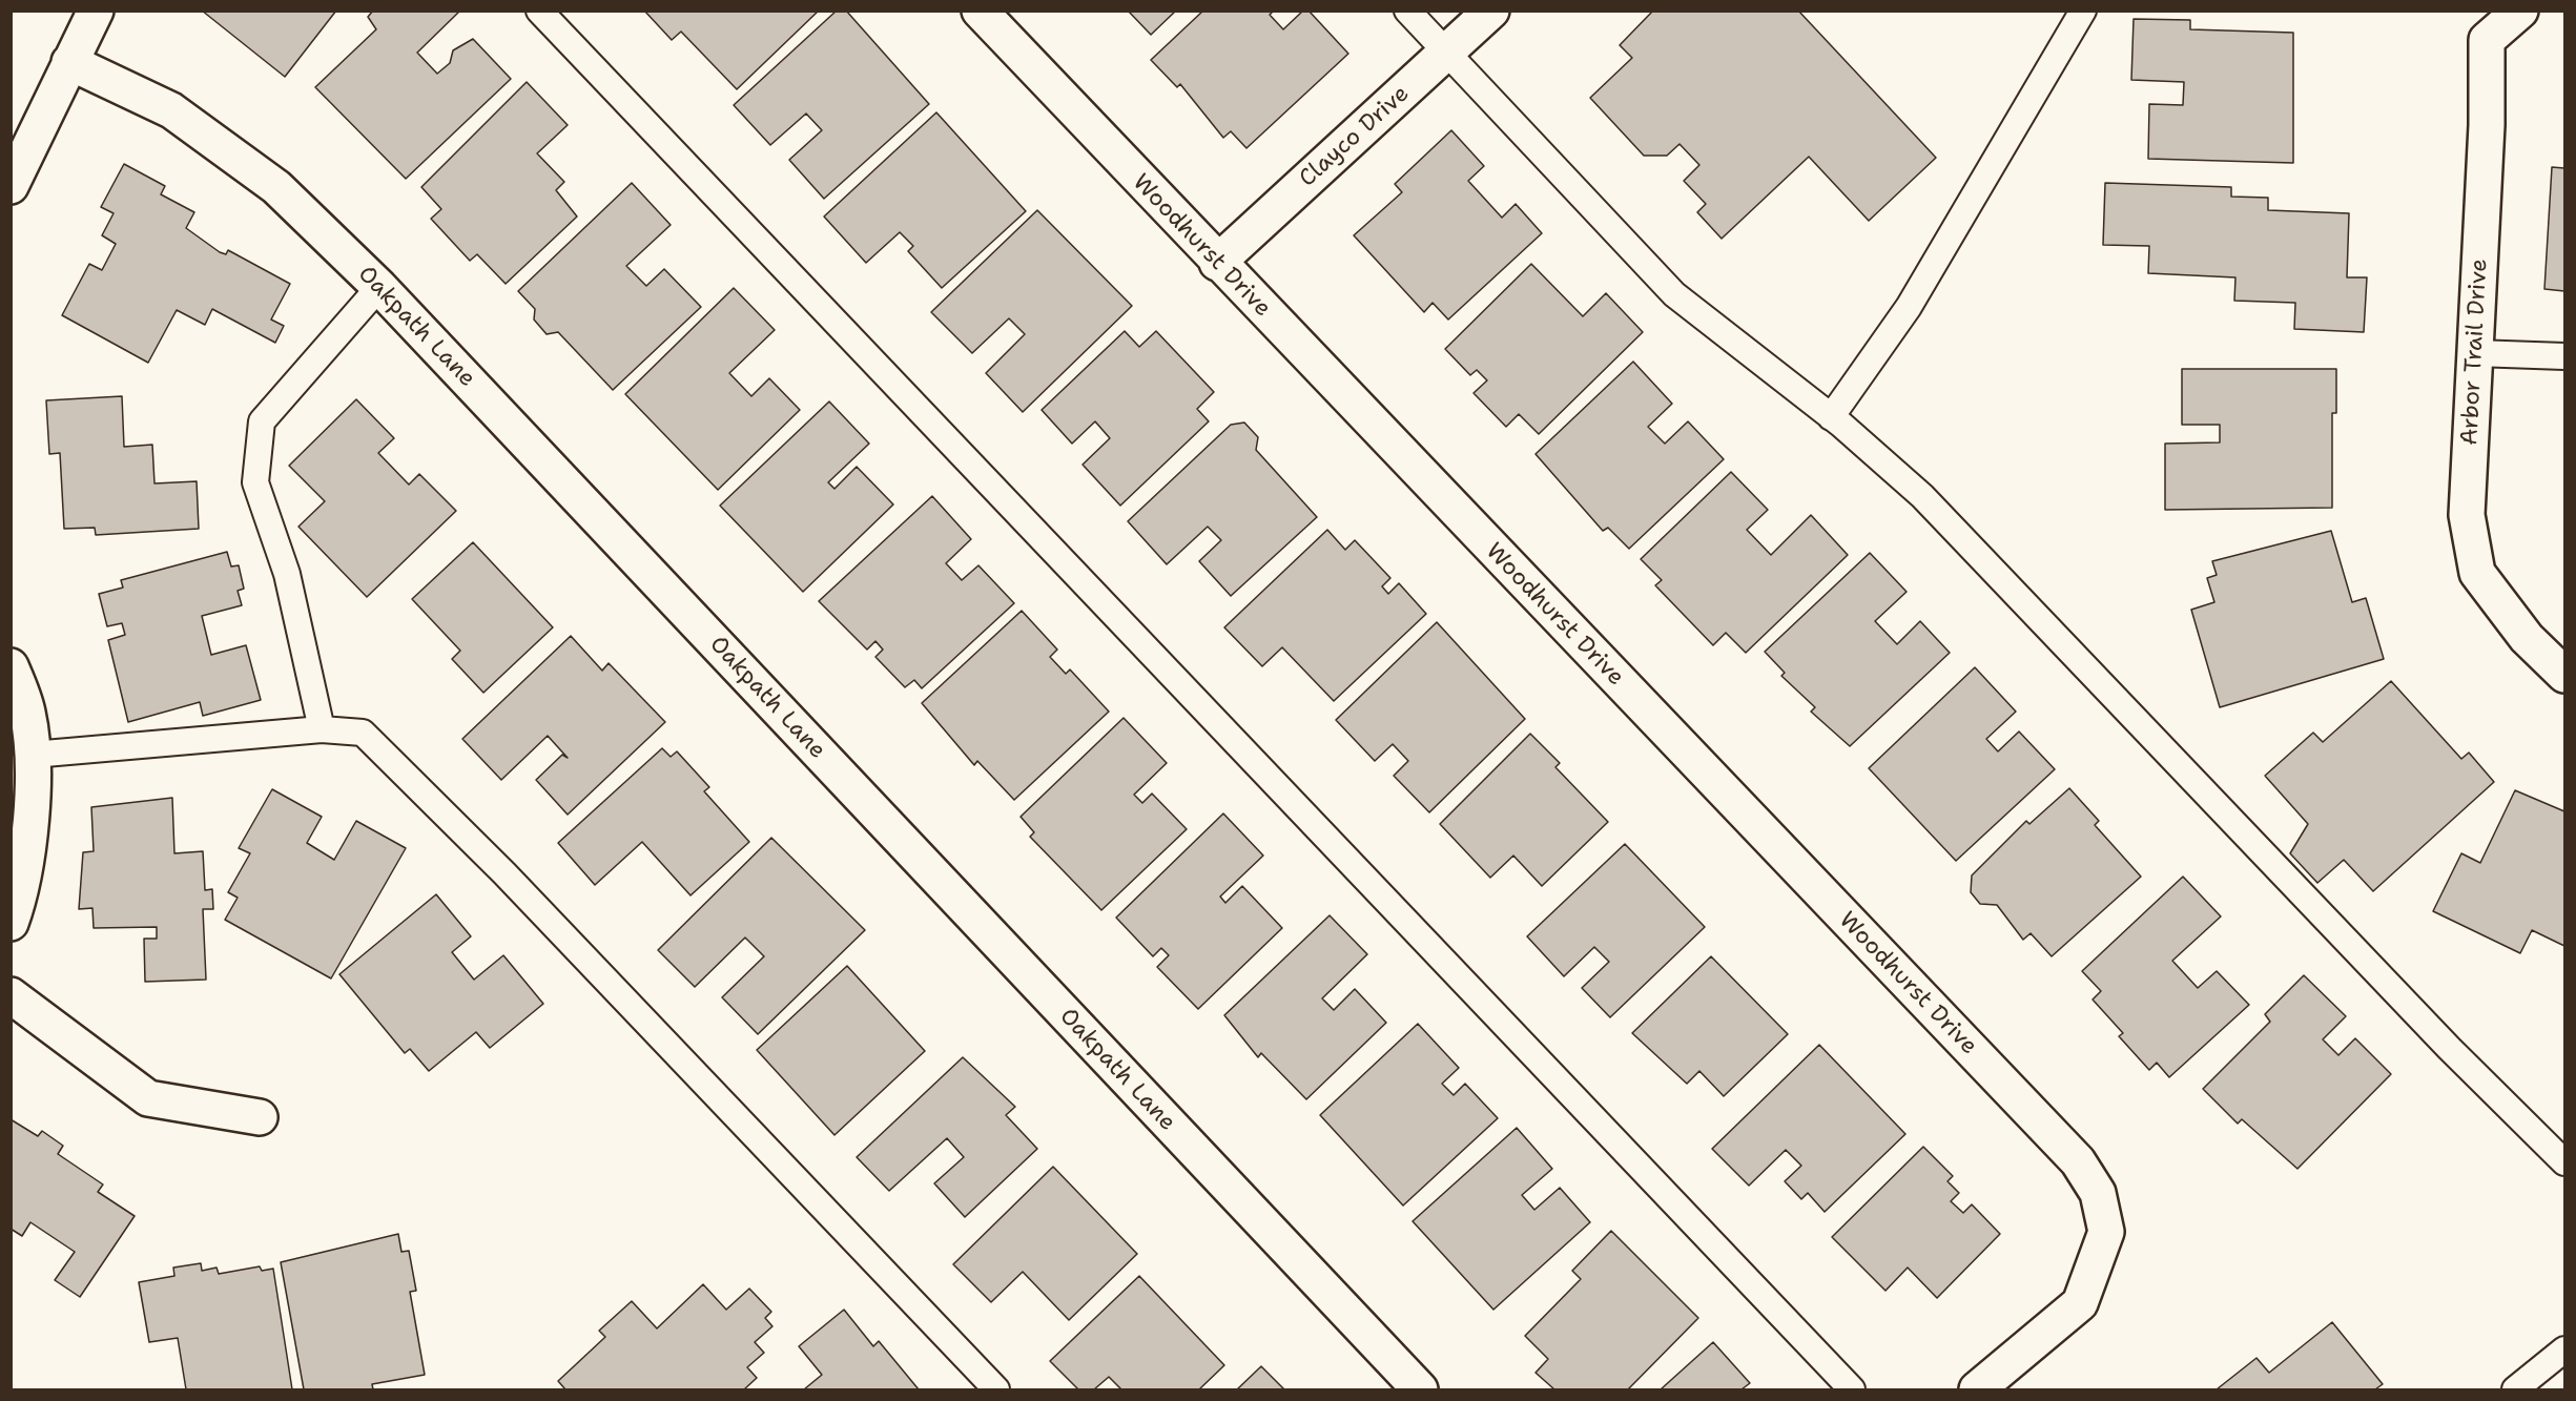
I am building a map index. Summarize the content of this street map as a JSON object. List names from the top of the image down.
{
  "streets": {
    "street": [
      "Clayco Drive",
      "Woodhurst Drive",
      "Oakpath Lane",
      "Arbor Trail Drive"
    ]
  },
  "crossings": [
    ["Clayco Drive", "Woodhurst Drive"]
  ]
}
